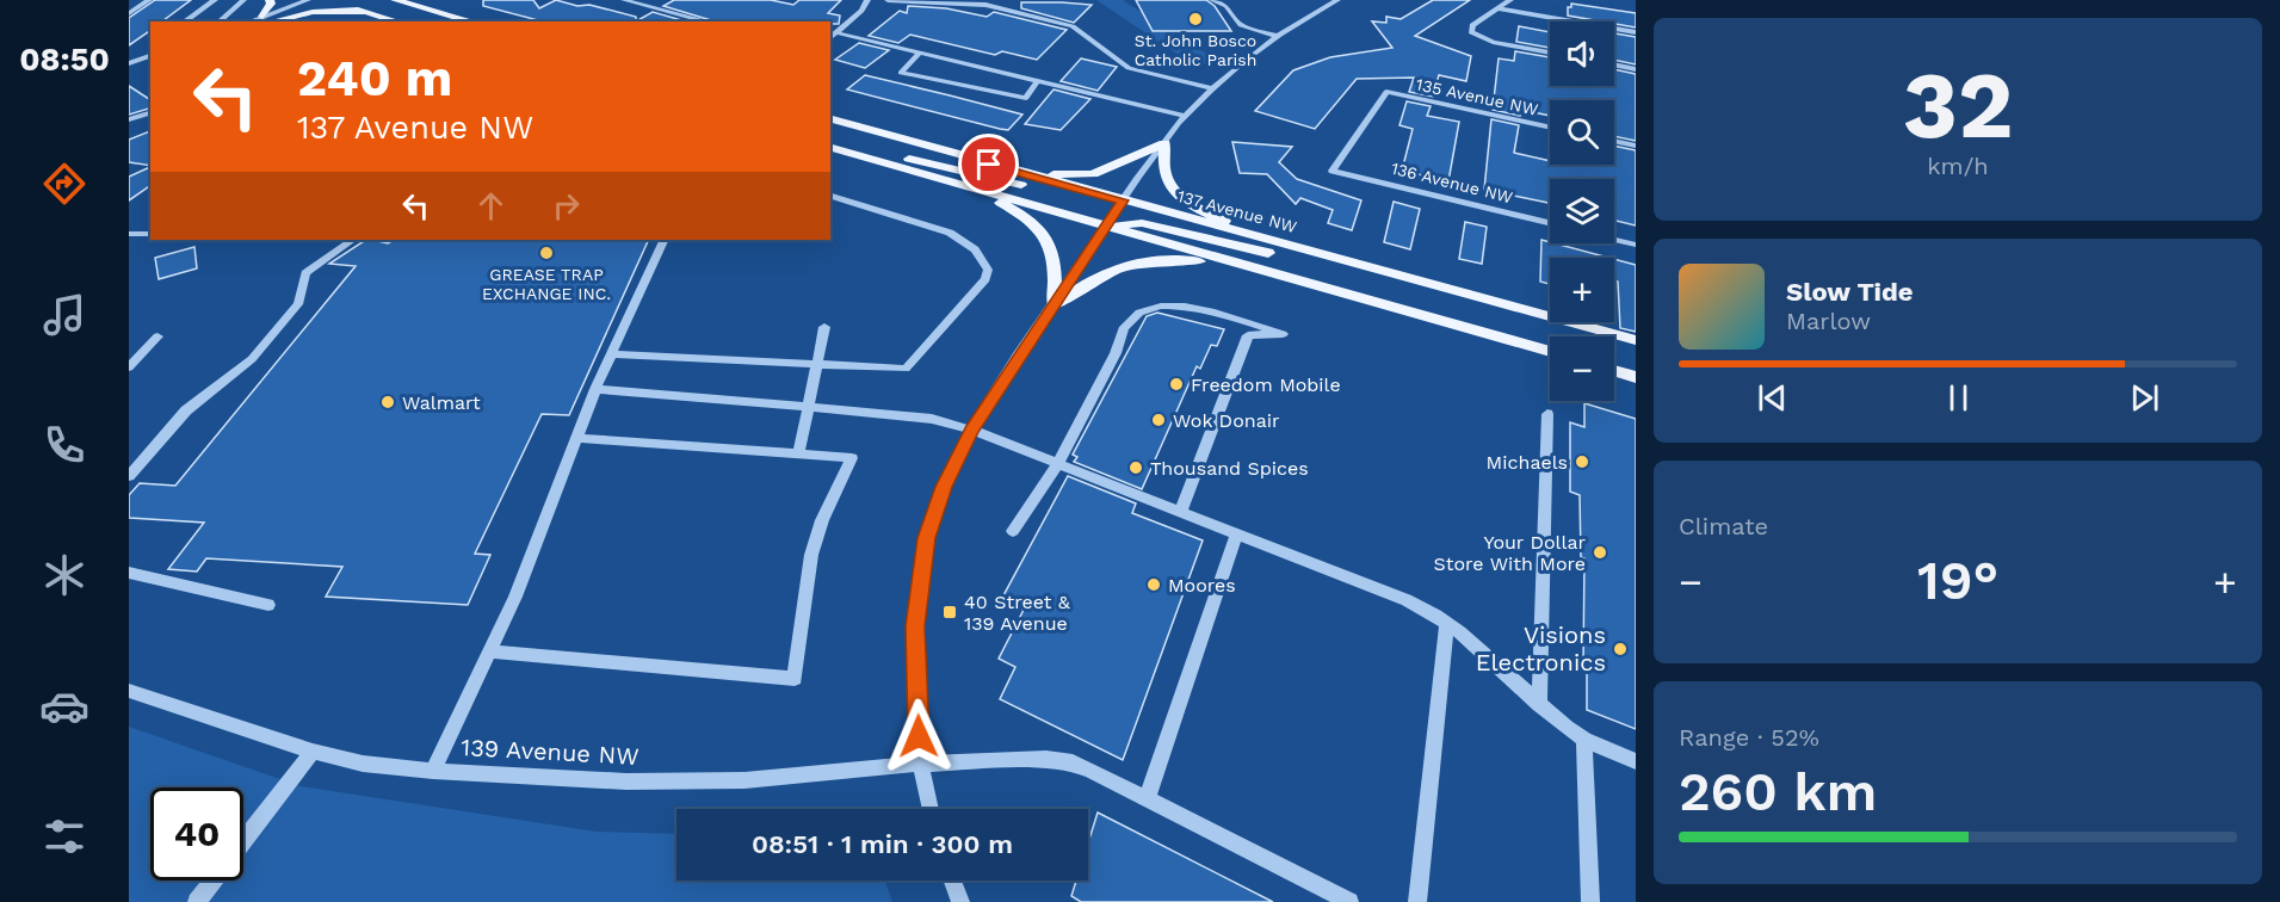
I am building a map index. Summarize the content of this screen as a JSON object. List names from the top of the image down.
{
  "streets": {
    "main road": ["137 Avenue NW"],
    "street": ["135 Avenue NW", "136 Avenue NW", "139 Avenue NW"]
  },
  "crossings": [
    ["135 Avenue NW", "136 Avenue NW"]
  ],
  "places": {
    "other": [
      "St. John Bosco Catholic Parish",
      "GREASE TRAP EXCHANGE INC.",
      "Freedom Mobile",
      "Walmart",
      "Wok Donair",
      "Michaels",
      "Thousand Spices",
      "Your Dollar Store With More",
      "Moores",
      "Visions Electronics"
    ],
    "transit": ["40 Street & 139 Avenue"]
  },
  "page": {
    "tabs": "08:50",
    "tile": [
      ["32", "km/h"],
      "Climate",
      ["Range · 52%", "260 km"]
    ],
    "map_buttons": ["+", "−"],
    "turn": ["240 m", "137 Avenue NW"],
    "song": ["Slow Tide", "Marlow"],
    "heat": ["−", "19°", "+"],
    "limit": "40",
    "trip": "08:51 · 1 min · 300 m"
  }
}
